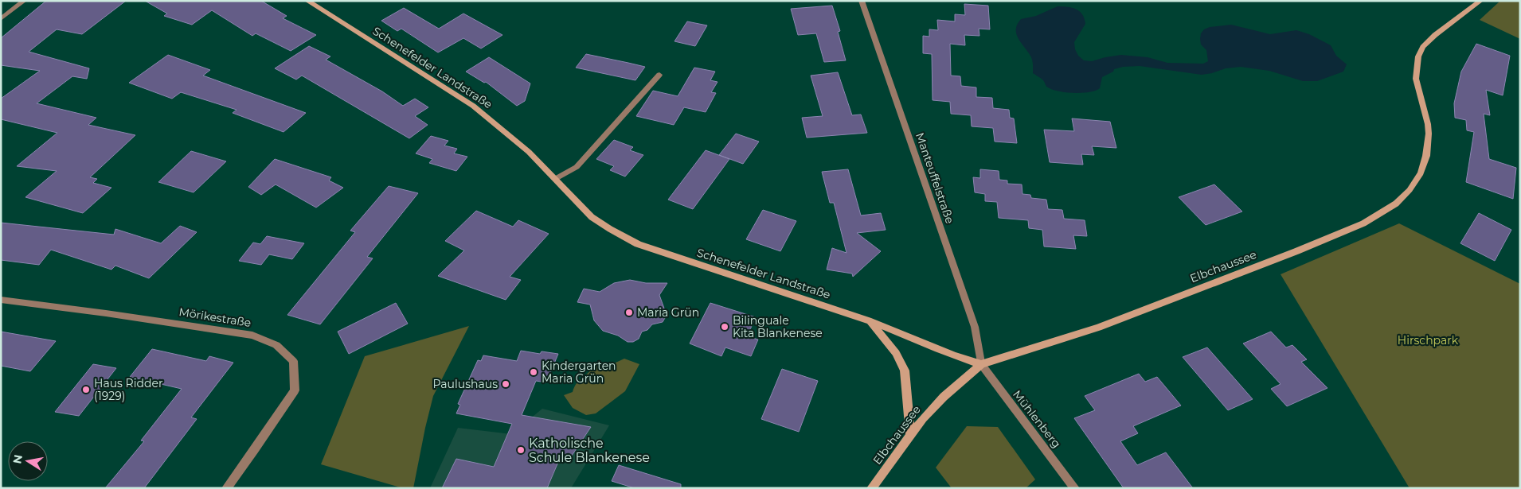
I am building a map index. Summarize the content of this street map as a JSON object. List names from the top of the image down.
{
  "streets": {
    "main road": ["Schenefelder Landstraße", "Elbchaussee"],
    "street": ["Manteuffelstraße", "Mörikestraße", "Mühlenberg"]
  },
  "crossings": [
    ["Schenefelder Landstraße", "Manteuffelstraße"],
    ["Schenefelder Landstraße", "Elbchaussee"],
    ["Schenefelder Landstraße", "Mühlenberg"],
    ["Manteuffelstraße", "Elbchaussee"],
    ["Manteuffelstraße", "Mühlenberg"],
    ["Elbchaussee", "Mühlenberg"]
  ],
  "parks": ["Hirschpark"],
  "places": [
    "Maria Grün",
    "Bilinguale Kita Blankenese",
    "Kindergarten Maria Grün",
    "Paulushaus",
    "Haus Ridder (1929)",
    "Katholische Schule Blankenese"
  ],
  "north": "left"
}
